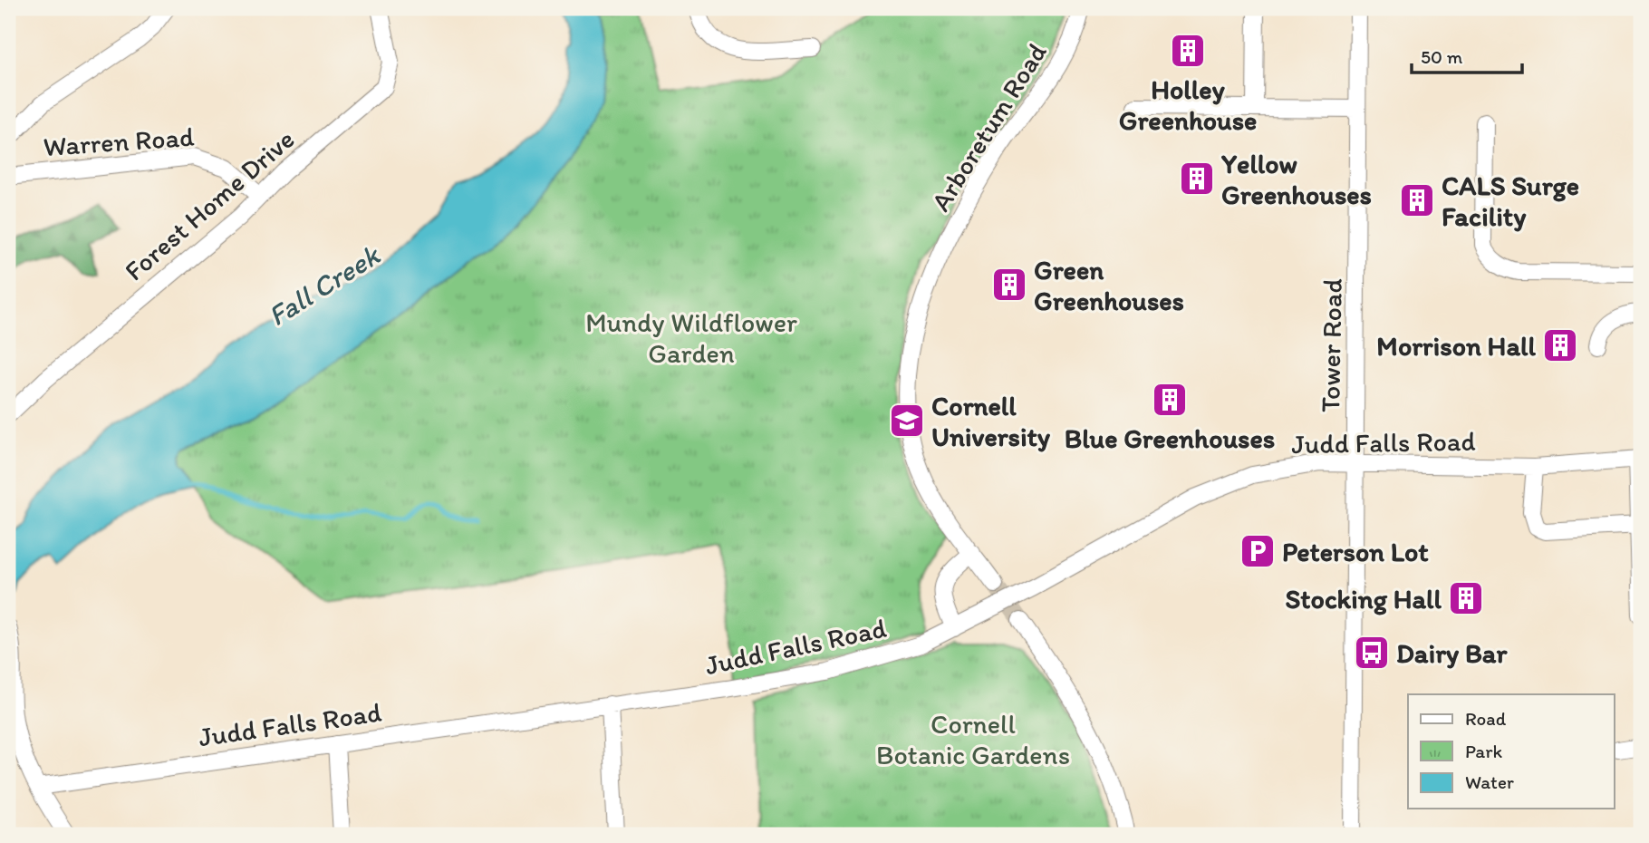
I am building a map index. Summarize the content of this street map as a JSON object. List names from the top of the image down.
{
  "streets": {
    "street": [
      "Arboretum Road",
      "Warren Road",
      "Forest Home Drive",
      "Tower Road",
      "Judd Falls Road"
    ]
  },
  "crossings": [
    ["Warren Road", "Forest Home Drive"],
    ["Tower Road", "Judd Falls Road"]
  ],
  "water": ["Fall Creek"],
  "parks": ["Mundy Wildflower Garden", "Cornell Botanic Gardens"],
  "places": {
    "building": [
      "Holley Greenhouse",
      "Yellow Greenhouses",
      "CALS Surge Facility",
      "Green Greenhouses",
      "Morrison Hall",
      "Blue Greenhouses",
      "Stocking Hall"
    ],
    "school or university": ["Cornell University"],
    "parking": ["Peterson Lot"],
    "bus stop": ["Dairy Bar"]
  },
  "legend": ["Road", "Park", "Water"],
  "scale_bar": "50 m"
}
